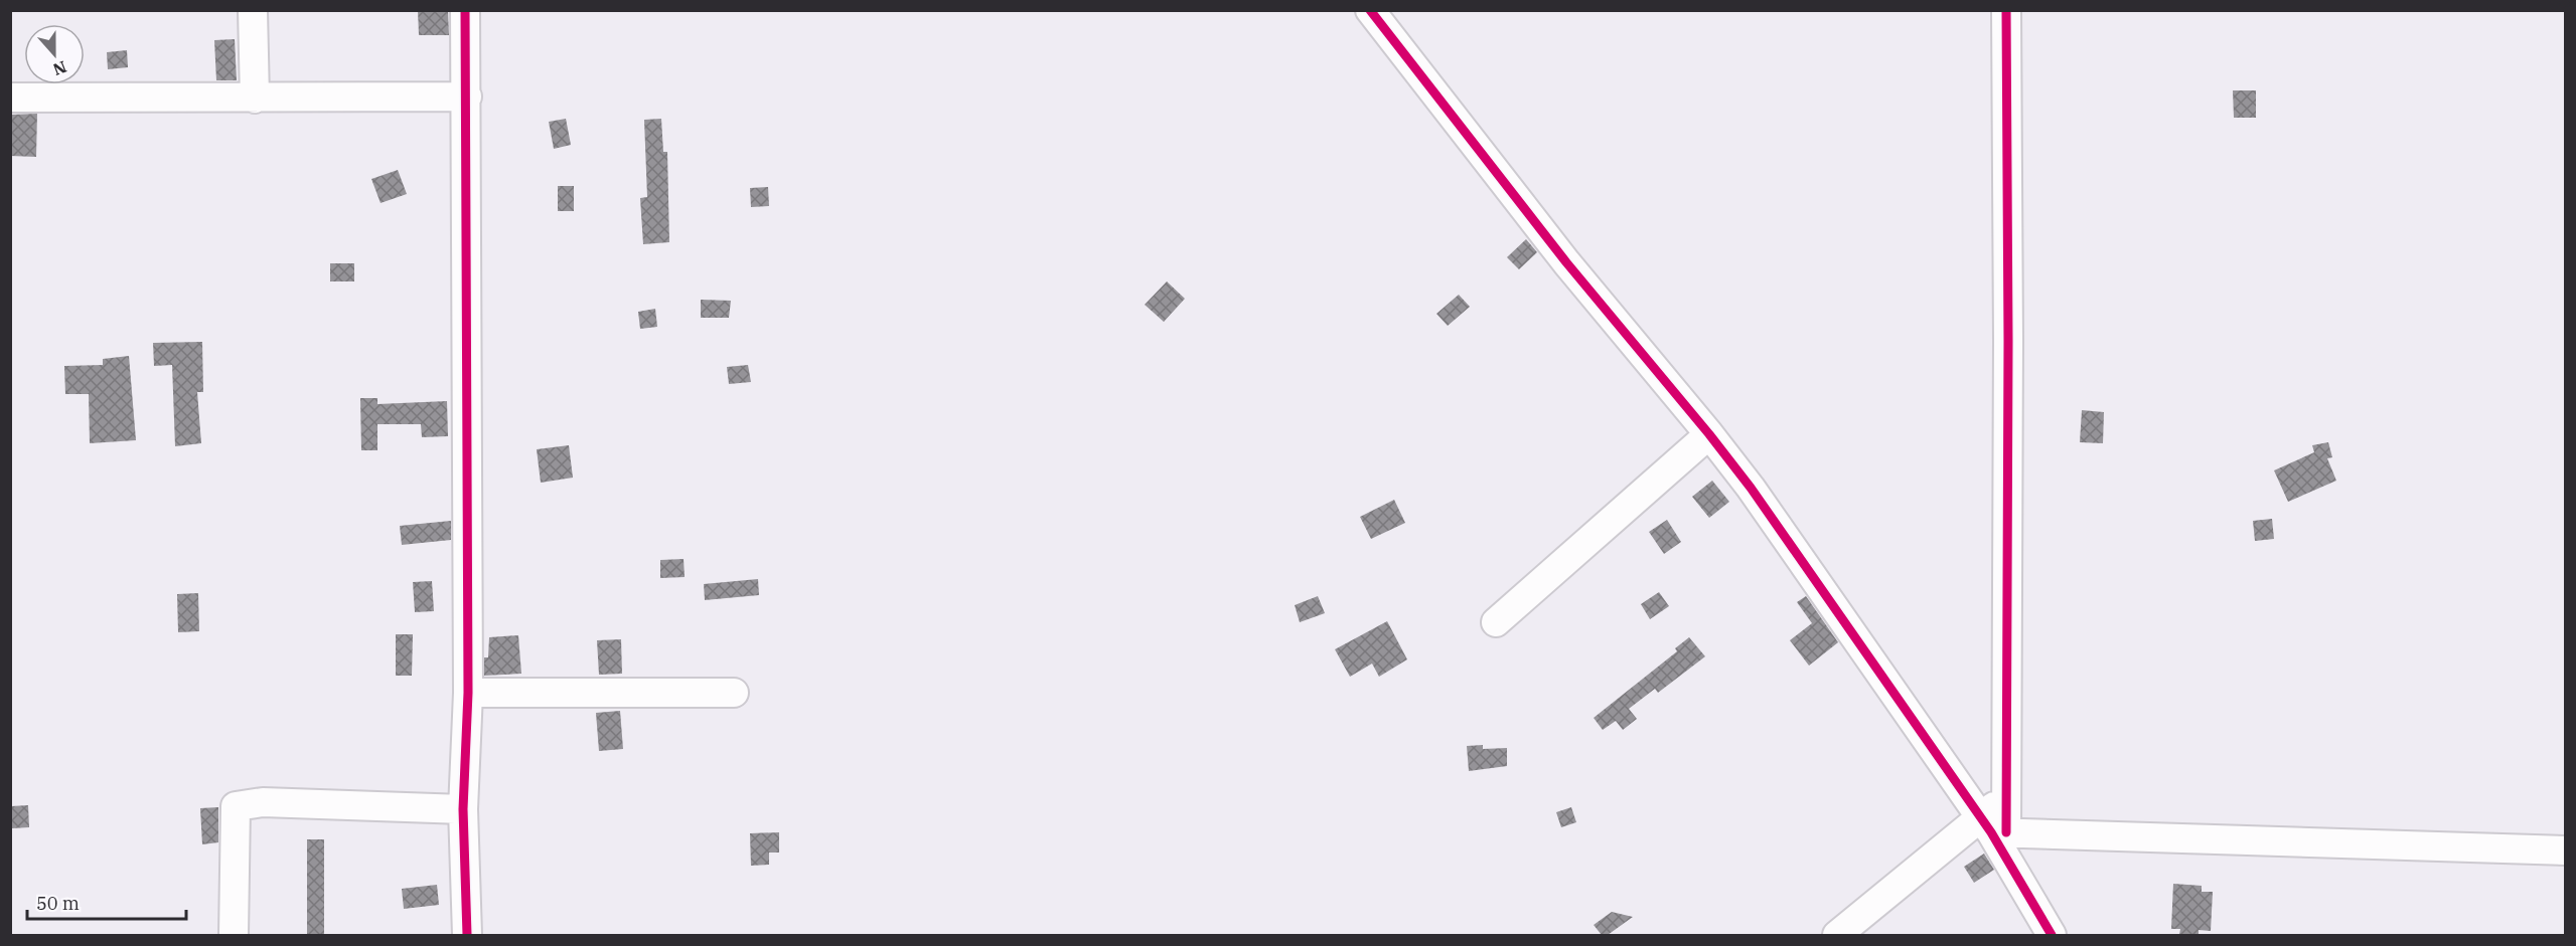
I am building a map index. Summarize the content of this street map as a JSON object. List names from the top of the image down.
{
  "scale_bar": "50 m",
  "north": "bottom"
}
